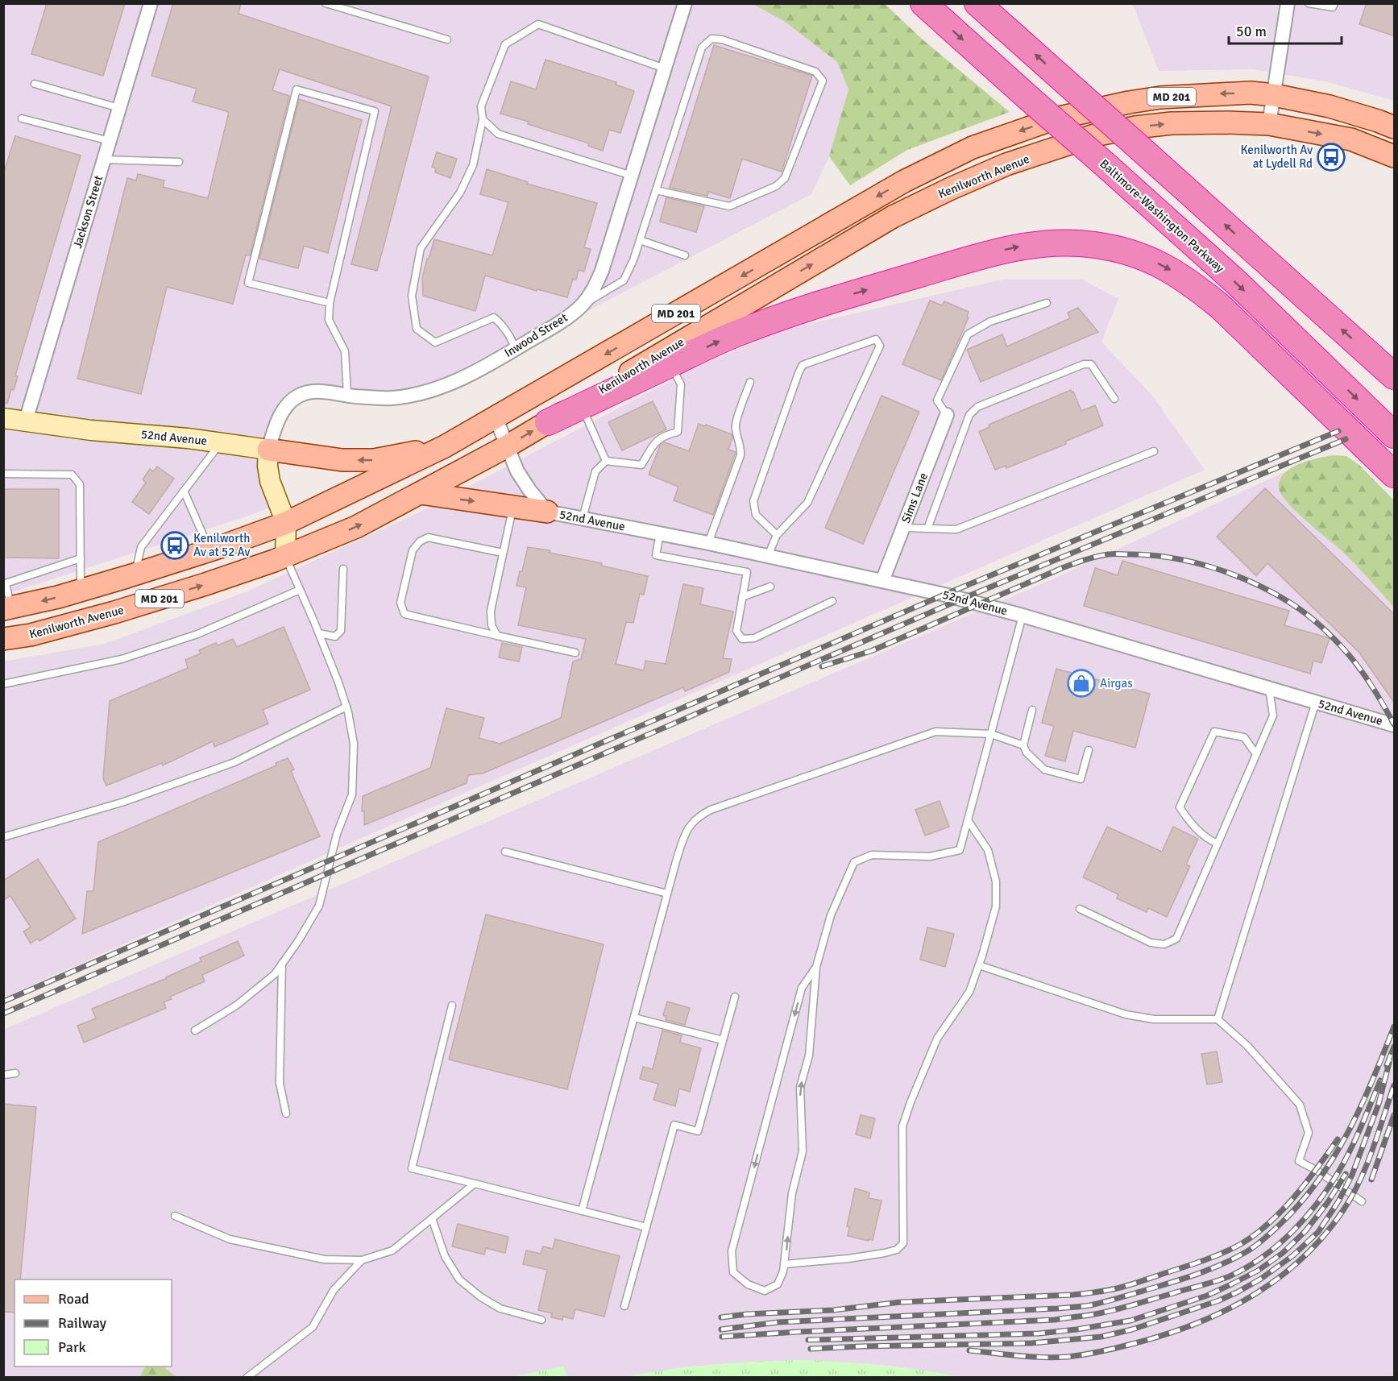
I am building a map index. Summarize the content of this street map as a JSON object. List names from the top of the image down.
{
  "streets": {
    "highway": ["Baltimore-Washington Parkway"],
    "main road": ["MD 201", "Kenilworth Avenue"],
    "street": [
      "Jackson Street",
      "Inwood Street",
      "52nd Avenue",
      "Sims Lane"
    ]
  },
  "crossings": [
    ["Jackson Street", "52nd Avenue"],
    ["Inwood Street", "52nd Avenue"],
    ["52nd Avenue", "Sims Lane"]
  ],
  "places": {
    "bus stop": ["Kenilworth Av at Lydell Rd", "Kenilworth Av at 52 Av"],
    "shop": ["Airgas"]
  },
  "legend": ["Road", "Railway", "Park"],
  "scale_bar": "50 m"
}
